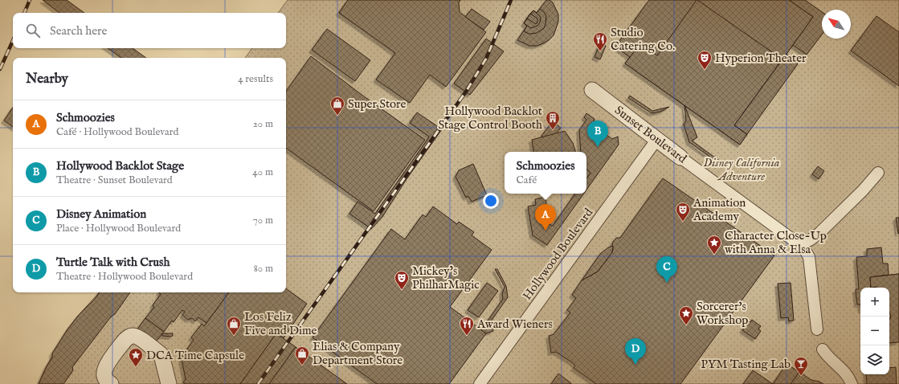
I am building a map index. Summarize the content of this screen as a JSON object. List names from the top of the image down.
{
  "streets": {
    "street": ["Sunset Boulevard", "Hollywood Boulevard"]
  },
  "crossings": [
    ["Sunset Boulevard", "Hollywood Boulevard"]
  ],
  "parks": ["Disney California Adventure"],
  "places": {
    "restaurant": ["Studio Catering Co.", "Award Wieners"],
    "theatre": ["Hyperion Theater", "Animation Academy", "Mickey’s PhilharMagic"],
    "shop": ["Super Store", "Los Feliz Five and Dime", "Elias & Company Department Store"],
    "building": ["Hollywood Backlot Stage Control Booth"],
    "place": ["Character Close-Up with Anna & Elsa", "Sorcerer's Workshop", "DCA Time Capsule"],
    "bar": ["PYM Tasting Lab"]
  },
  "north": "top left",
  "page": {
    "search": "Search here",
    "heading": ["Nearby", "4 results"],
    "list": [
      {
        "mark": "A",
        "name": "Schmoozies",
        "note": "Café · Hollywood Boulevard",
        "value": "20 m"
      },
      {
        "mark": "B",
        "name": "Hollywood Backlot Stage",
        "note": "Theatre · Sunset Boulevard",
        "value": "40 m"
      },
      {
        "mark": "C",
        "name": "Disney Animation",
        "note": "Place · Hollywood Boulevard",
        "value": "70 m"
      },
      {
        "mark": "D",
        "name": "Turtle Talk with Crush",
        "note": "Theatre · Hollywood Boulevard",
        "value": "80 m"
      }
    ],
    "pins": [
      "B",
      "A",
      "C",
      "D"
    ],
    "popup": ["Schmoozies", "Café"],
    "map_buttons": ["+", "−"]
  }
}
